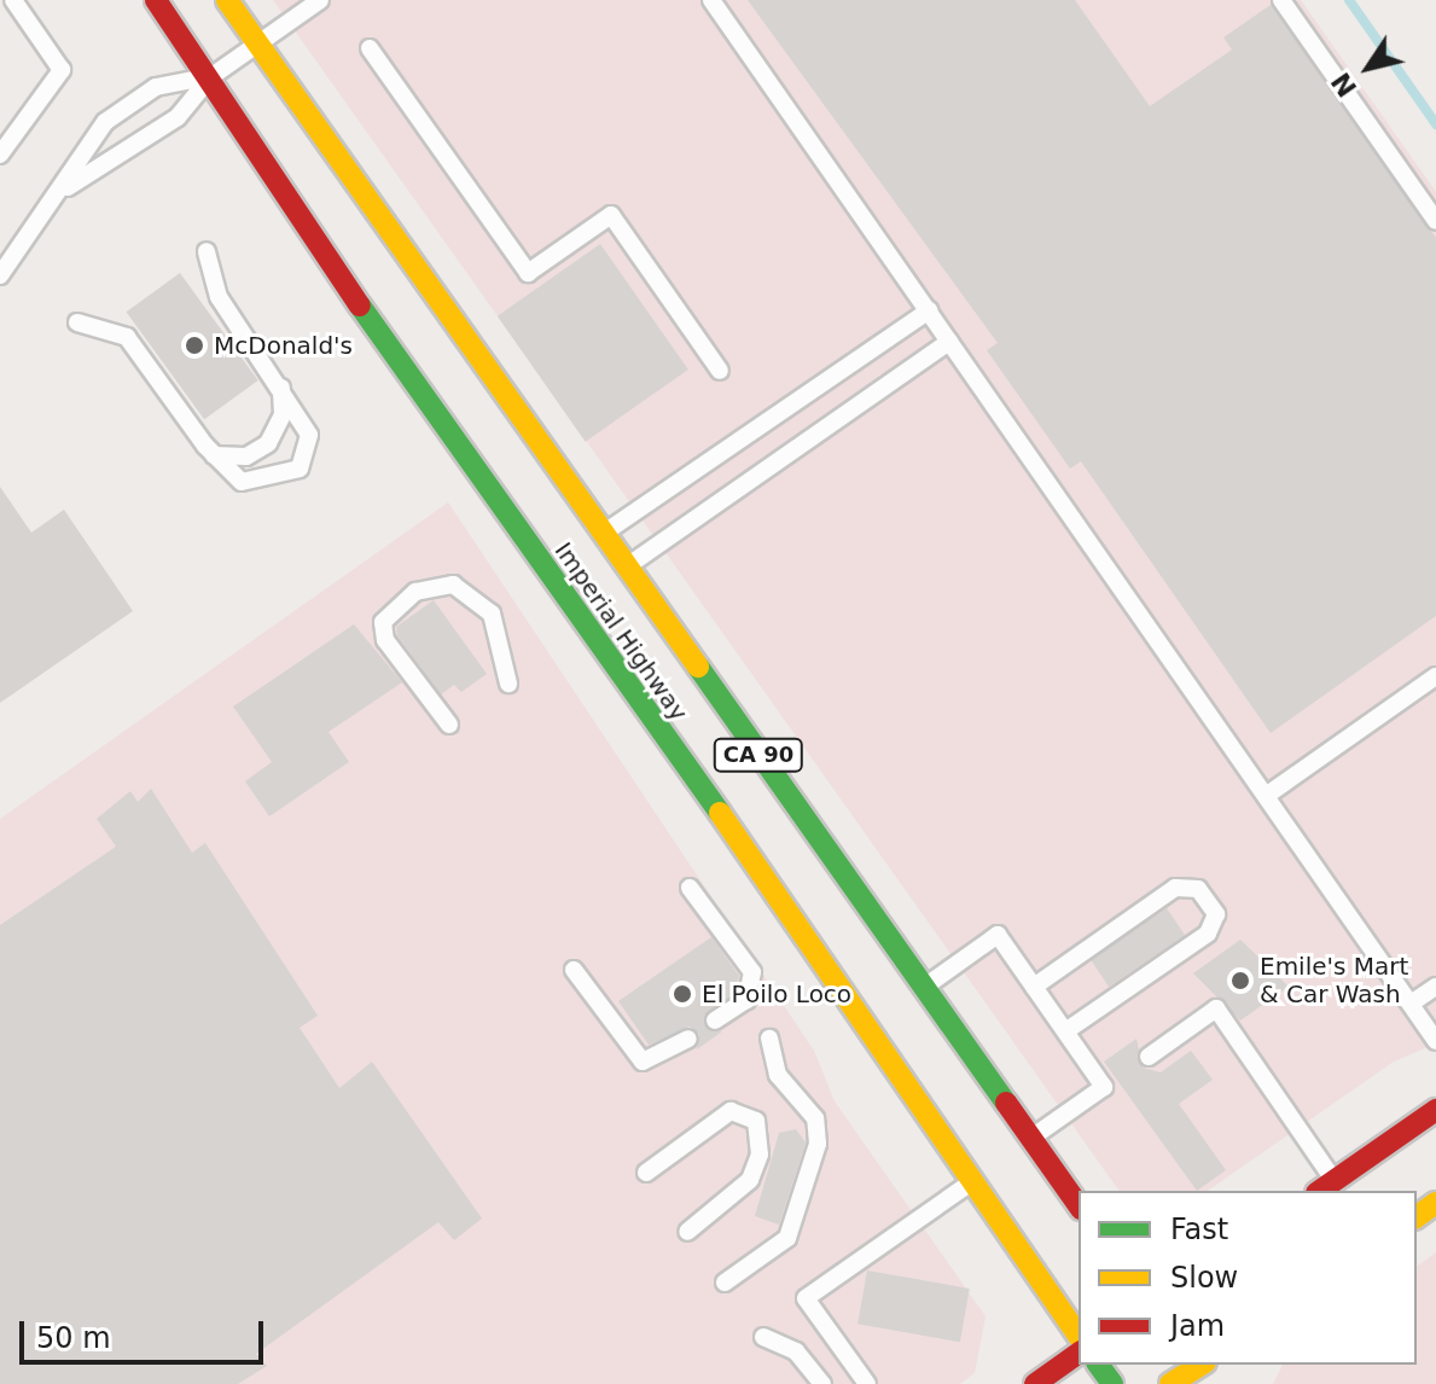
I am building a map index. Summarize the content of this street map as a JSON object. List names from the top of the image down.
{
  "streets": {
    "main road": ["Imperial Highway", "CA 90"]
  },
  "places": ["McDonald's", "Emile's Mart & Car Wash", "El Poilo Loco"],
  "legend": ["Fast", "Slow", "Jam"],
  "scale_bar": "50 m",
  "north": "bottom left"
}
